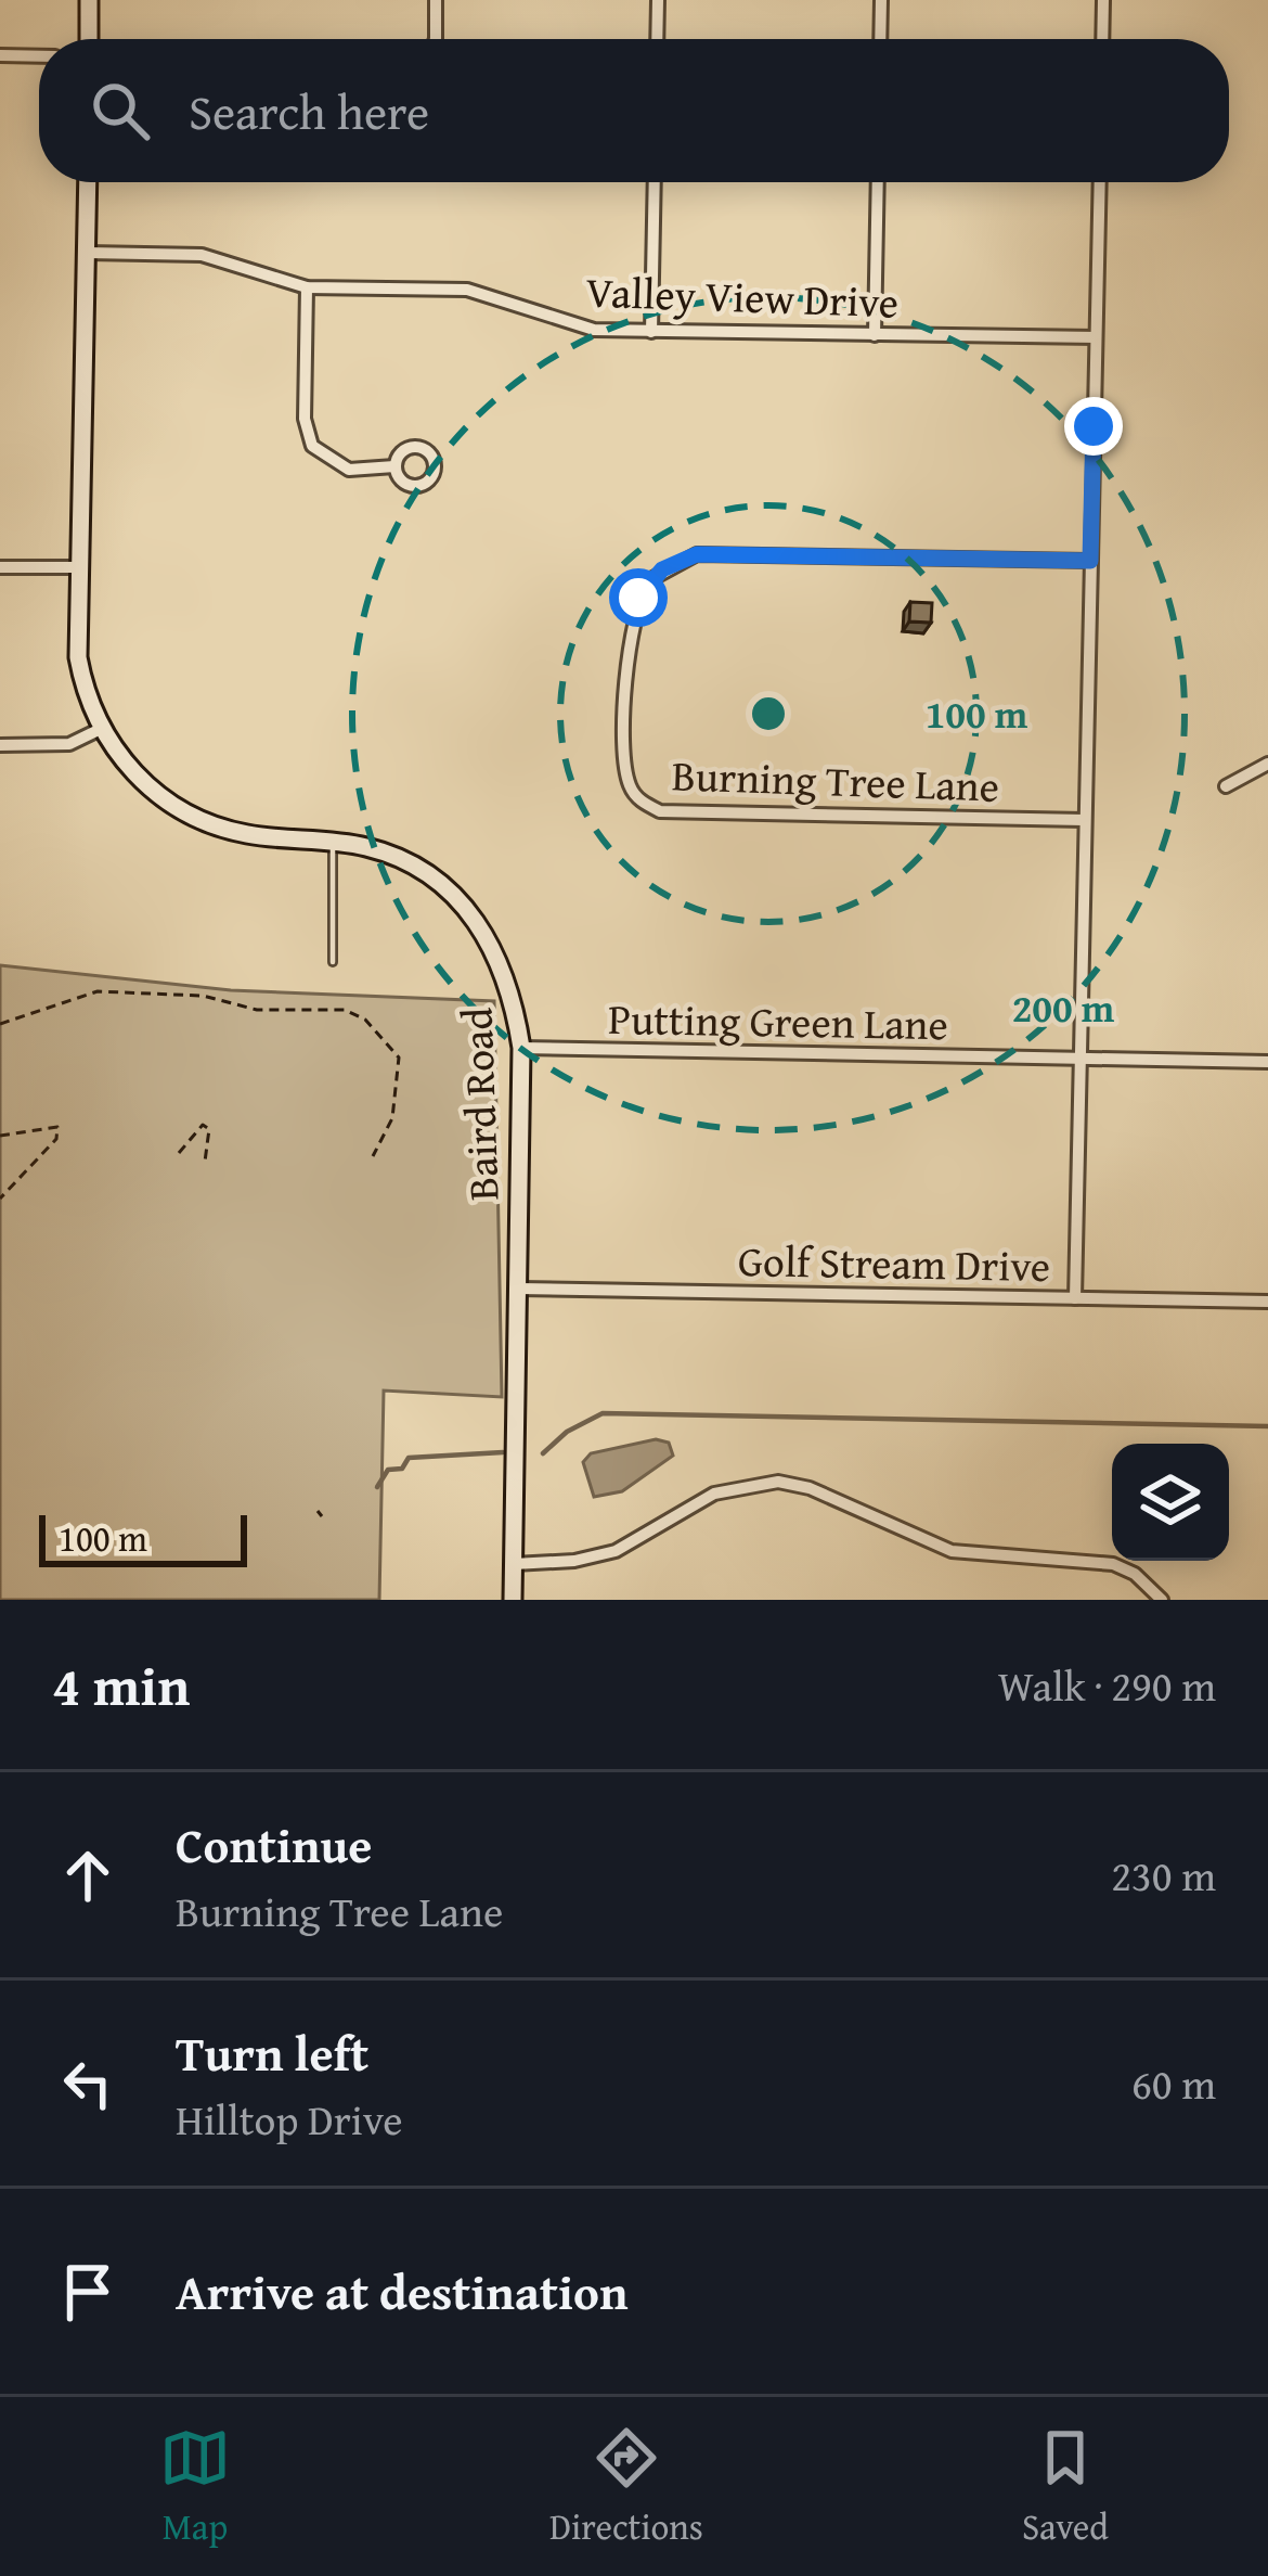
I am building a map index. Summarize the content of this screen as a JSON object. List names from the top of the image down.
{
  "streets": {
    "street": [
      "Valley View Drive",
      "Burning Tree Lane",
      "Putting Green Lane",
      "Baird Road",
      "Golf Stream Drive"
    ]
  },
  "crossings": [
    ["Valley View Drive", "Baird Road"],
    ["Putting Green Lane", "Baird Road"],
    ["Baird Road", "Golf Stream Drive"]
  ],
  "scale_bar": "100 m",
  "page": {
    "search": "Search here",
    "scale": "100 m",
    "heading": ["4 min", "Walk · 290 m"],
    "list": [
      ["Continue", "Burning Tree Lane", "230 m"],
      ["Turn left", "Hilltop Drive", "60 m"],
      "Arrive at destination"
    ],
    "nav": ["Map", "Directions", "Saved"]
  },
  "rings": ["100 m", "200 m"]
}
